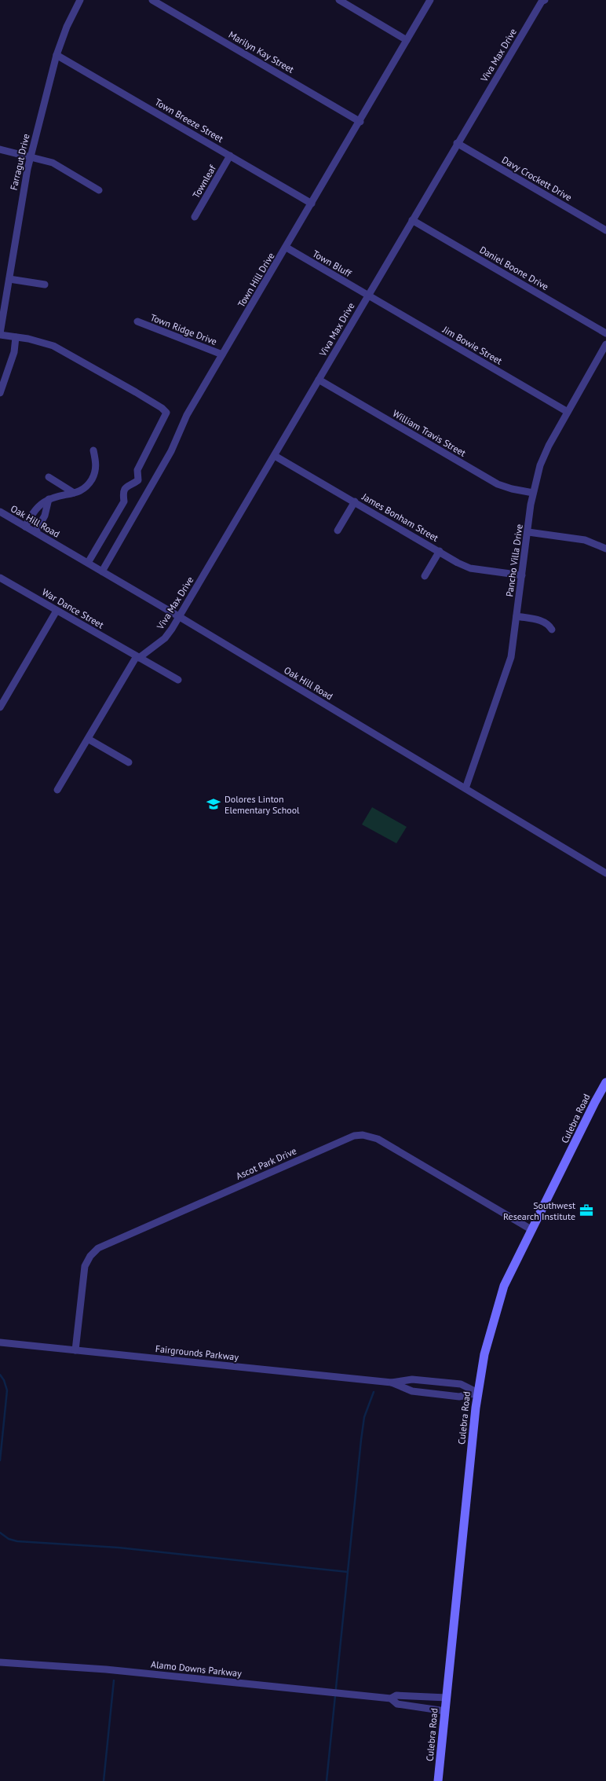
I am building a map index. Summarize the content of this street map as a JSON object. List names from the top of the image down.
{
  "streets": {
    "main road": ["Culebra Road"],
    "street": [
      "Marilyn Kay Street",
      "Viva Max Drive",
      "Town Breeze Street",
      "Farragut Drive",
      "Davy Crockett Drive",
      "Townleaf",
      "Town Bluff",
      "Daniel Boone Drive",
      "Town Hill Drive",
      "Town Ridge Drive",
      "Jim Bowie Street",
      "William Travis Street",
      "James Bonham Street",
      "Oak Hill Road",
      "Pancho Villa Drive",
      "War Dance Street",
      "Ascot Park Drive",
      "Fairgrounds Parkway",
      "Alamo Downs Parkway"
    ]
  },
  "crossings": [
    ["Marilyn Kay Street", "Town Hill Drive"],
    ["Viva Max Drive", "Davy Crockett Drive"],
    ["Viva Max Drive", "Town Bluff"],
    ["Viva Max Drive", "Daniel Boone Drive"],
    ["Viva Max Drive", "Jim Bowie Street"],
    ["Viva Max Drive", "William Travis Street"],
    ["Viva Max Drive", "James Bonham Street"],
    ["Viva Max Drive", "Oak Hill Road"],
    ["Viva Max Drive", "War Dance Street"],
    ["Town Breeze Street", "Farragut Drive"],
    ["Town Breeze Street", "Townleaf"],
    ["Town Breeze Street", "Town Hill Drive"],
    ["Town Bluff", "Town Hill Drive"],
    ["Town Bluff", "Jim Bowie Street"],
    ["Town Hill Drive", "Town Ridge Drive"],
    ["Town Hill Drive", "Oak Hill Road"],
    ["Jim Bowie Street", "Pancho Villa Drive"],
    ["William Travis Street", "Pancho Villa Drive"],
    ["James Bonham Street", "Pancho Villa Drive"],
    ["Oak Hill Road", "Pancho Villa Drive"],
    ["Culebra Road", "Ascot Park Drive"],
    ["Culebra Road", "Fairgrounds Parkway"],
    ["Culebra Road", "Alamo Downs Parkway"],
    ["Ascot Park Drive", "Fairgrounds Parkway"]
  ],
  "places": {
    "school or university": ["Dolores Linton Elementary School"],
    "office": ["Southwest Research Institute"]
  }
}
